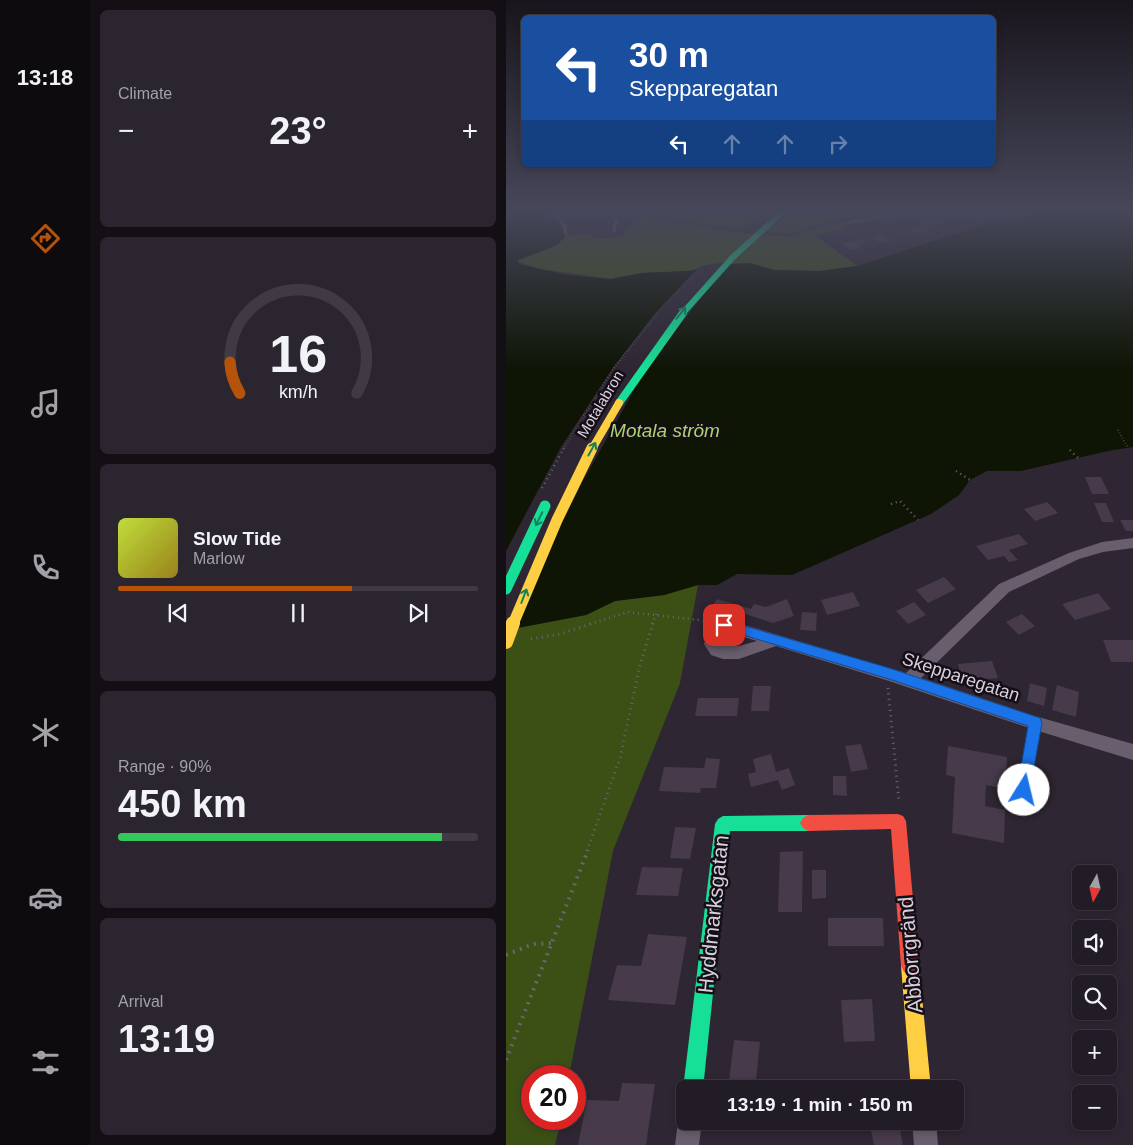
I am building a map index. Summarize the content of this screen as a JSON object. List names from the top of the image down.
{
  "streets": {
    "main road": ["Motalabron", "Hyddmarksgatan", "Abborrgränd"],
    "street": ["Skepparegatan"]
  },
  "crossings": [
    ["Hyddmarksgatan", "Abborrgränd"]
  ],
  "water": ["Motala ström"],
  "north": "bottom",
  "page": {
    "tabs": "13:18",
    "tile": [
      "Climate",
      ["Range · 90%", "450 km"],
      ["Arrival", "13:19"]
    ],
    "turn": ["30 m", "Skepparegatan"],
    "heat": ["−", "23°", "+"],
    "song": ["Slow Tide", "Marlow"],
    "map_buttons": ["+", "−"],
    "limit": "20",
    "trip": "13:19 · 1 min · 150 m",
    "gauge": ["16", "km/h"]
  }
}
